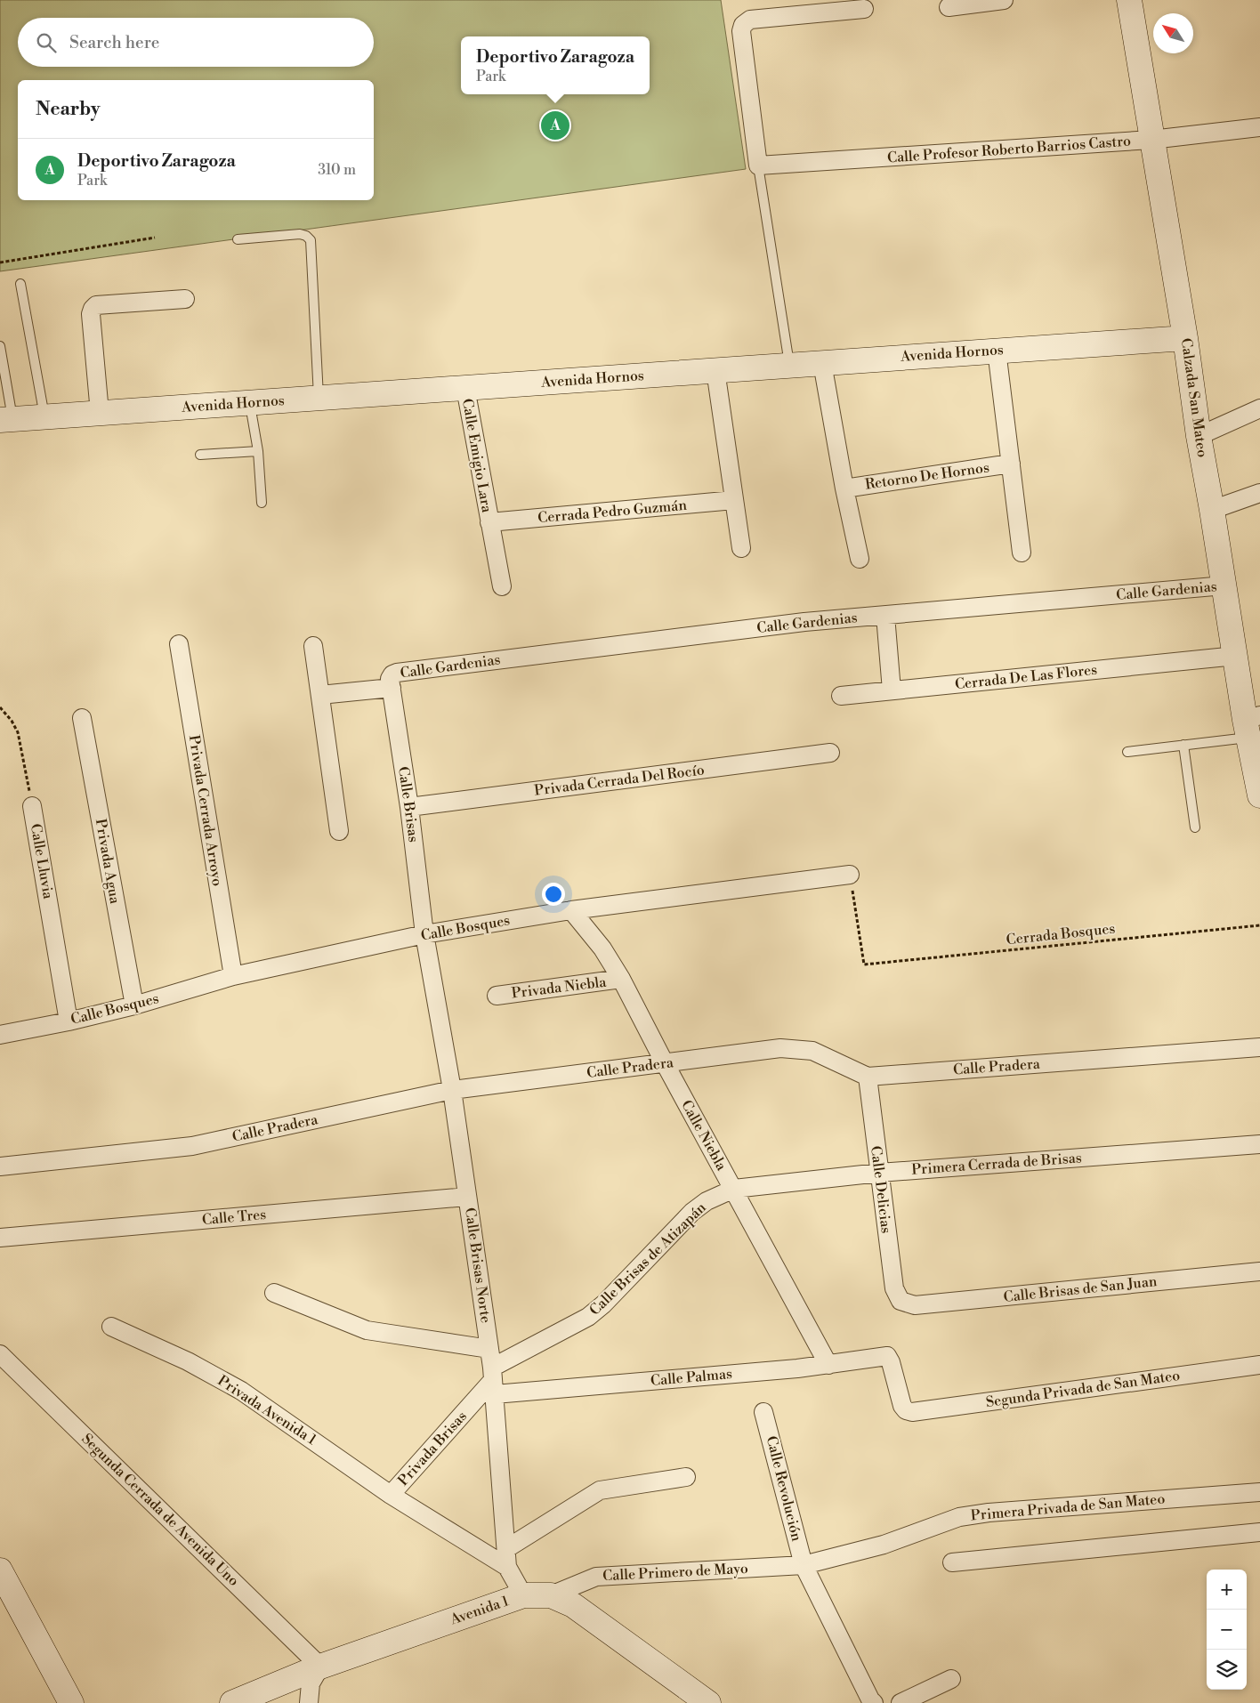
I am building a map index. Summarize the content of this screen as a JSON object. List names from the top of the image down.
{
  "streets": {
    "street": [
      "Calle Profesor Roberto Barrios Castro",
      "Avenida Hornos",
      "Calzada San Mateo",
      "Calle Emigio Lara",
      "Retorno De Hornos",
      "Cerrada Pedro Guzmán",
      "Calle Gardenias",
      "Cerrada De Las Flores",
      "Privada Cerrada Del Rocío",
      "Calle Brisas",
      "Privada Cerrada Arroyo",
      "Calle Lluvia",
      "Privada Agua",
      "Calle Bosques",
      "Privada Niebla",
      "Calle Pradera",
      "Calle Niebla",
      "Primera Cerrada de Brisas",
      "Calle Delicias",
      "Calle Tres",
      "Calle Brisas de Atizapán",
      "Calle Brisas Norte",
      "Calle Brisas de San Juan",
      "Calle Palmas",
      "Segunda Privada de San Mateo",
      "Privada Avenida 1",
      "Privada Brisas",
      "Calle Revolución",
      "Primera Privada de San Mateo",
      "Segunda Cerrada de Avenida Uno",
      "Calle Primero de Mayo",
      "Avenida 1"
    ],
    "path": ["Cerrada Bosques"]
  },
  "crossings": [
    ["Calle Profesor Roberto Barrios Castro", "Calzada San Mateo"],
    ["Avenida Hornos", "Calzada San Mateo"],
    ["Avenida Hornos", "Calle Emigio Lara"],
    ["Calzada San Mateo", "Calle Gardenias"],
    ["Calzada San Mateo", "Cerrada De Las Flores"],
    ["Calle Emigio Lara", "Cerrada Pedro Guzmán"],
    ["Calle Gardenias", "Calle Brisas"],
    ["Privada Cerrada Del Rocío", "Calle Brisas"],
    ["Calle Brisas", "Calle Bosques"],
    ["Calle Brisas", "Calle Brisas Norte"],
    ["Privada Cerrada Arroyo", "Calle Bosques"],
    ["Calle Lluvia", "Calle Bosques"],
    ["Privada Agua", "Calle Bosques"],
    ["Calle Bosques", "Cerrada Bosques"],
    ["Calle Bosques", "Calle Niebla"],
    ["Calle Bosques", "Calle Brisas Norte"],
    ["Privada Niebla", "Calle Niebla"],
    ["Calle Pradera", "Calle Niebla"],
    ["Calle Pradera", "Calle Delicias"],
    ["Calle Pradera", "Calle Brisas Norte"],
    ["Calle Niebla", "Primera Cerrada de Brisas"],
    ["Calle Niebla", "Calle Brisas de Atizapán"],
    ["Calle Niebla", "Calle Palmas"],
    ["Primera Cerrada de Brisas", "Calle Delicias"],
    ["Primera Cerrada de Brisas", "Calle Brisas de Atizapán"],
    ["Calle Delicias", "Calle Brisas de San Juan"],
    ["Calle Tres", "Calle Brisas Norte"],
    ["Calle Brisas de Atizapán", "Calle Brisas Norte"],
    ["Calle Brisas de Atizapán", "Calle Palmas"],
    ["Calle Brisas de Atizapán", "Privada Brisas"],
    ["Calle Brisas Norte", "Calle Palmas"],
    ["Calle Brisas Norte", "Privada Brisas"],
    ["Calle Brisas Norte", "Avenida 1"],
    ["Calle Palmas", "Segunda Privada de San Mateo"],
    ["Calle Palmas", "Privada Brisas"],
    ["Privada Avenida 1", "Privada Brisas"],
    ["Calle Revolución", "Primera Privada de San Mateo"],
    ["Calle Revolución", "Calle Primero de Mayo"],
    ["Primera Privada de San Mateo", "Calle Primero de Mayo"],
    ["Segunda Cerrada de Avenida Uno", "Avenida 1"],
    ["Calle Primero de Mayo", "Avenida 1"]
  ],
  "north": "top left",
  "page": {
    "search": "Search here",
    "popup": ["Deportivo Zaragoza", "Park"],
    "heading": "Nearby",
    "pins": "A",
    "list": [
      {
        "mark": "A",
        "name": "Deportivo Zaragoza",
        "note": "Park",
        "value": "310 m"
      }
    ],
    "map_buttons": ["+", "−"]
  }
}
